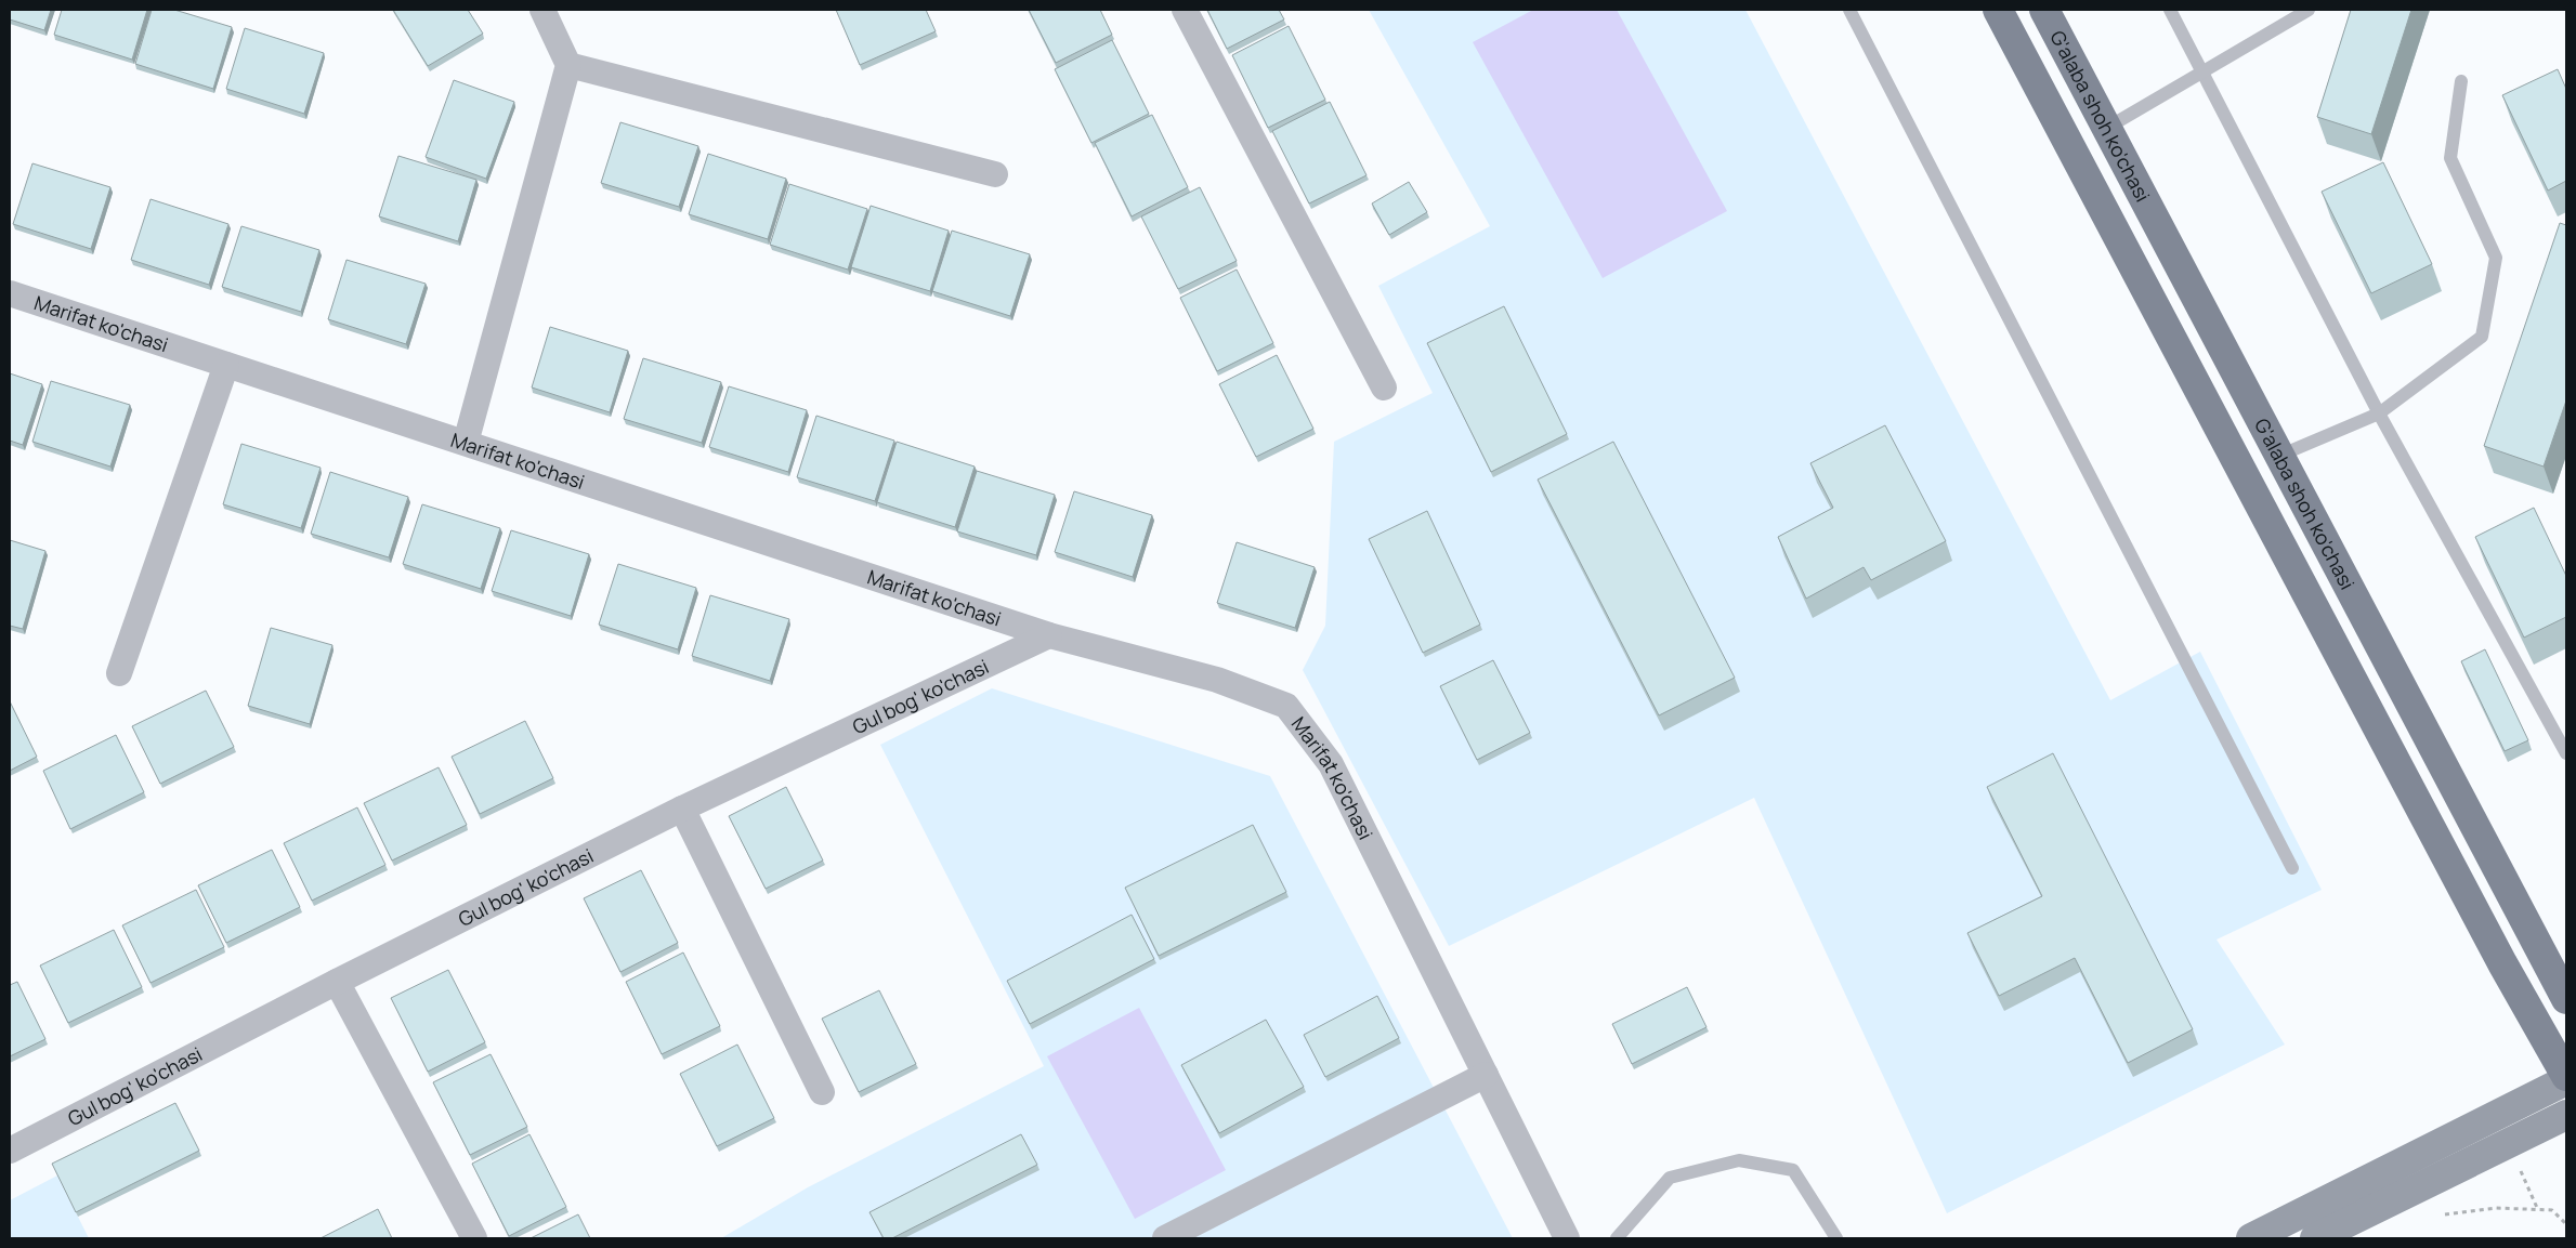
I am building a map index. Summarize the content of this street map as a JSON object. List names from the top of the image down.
{
  "streets": {
    "main road": ["G'alaba shoh ko'chasi"],
    "street": ["Marifat ko'chasi", "Gul bog' ko'chasi"]
  },
  "crossings": [
    ["Marifat ko'chasi", "Gul bog' ko'chasi"]
  ]
}
